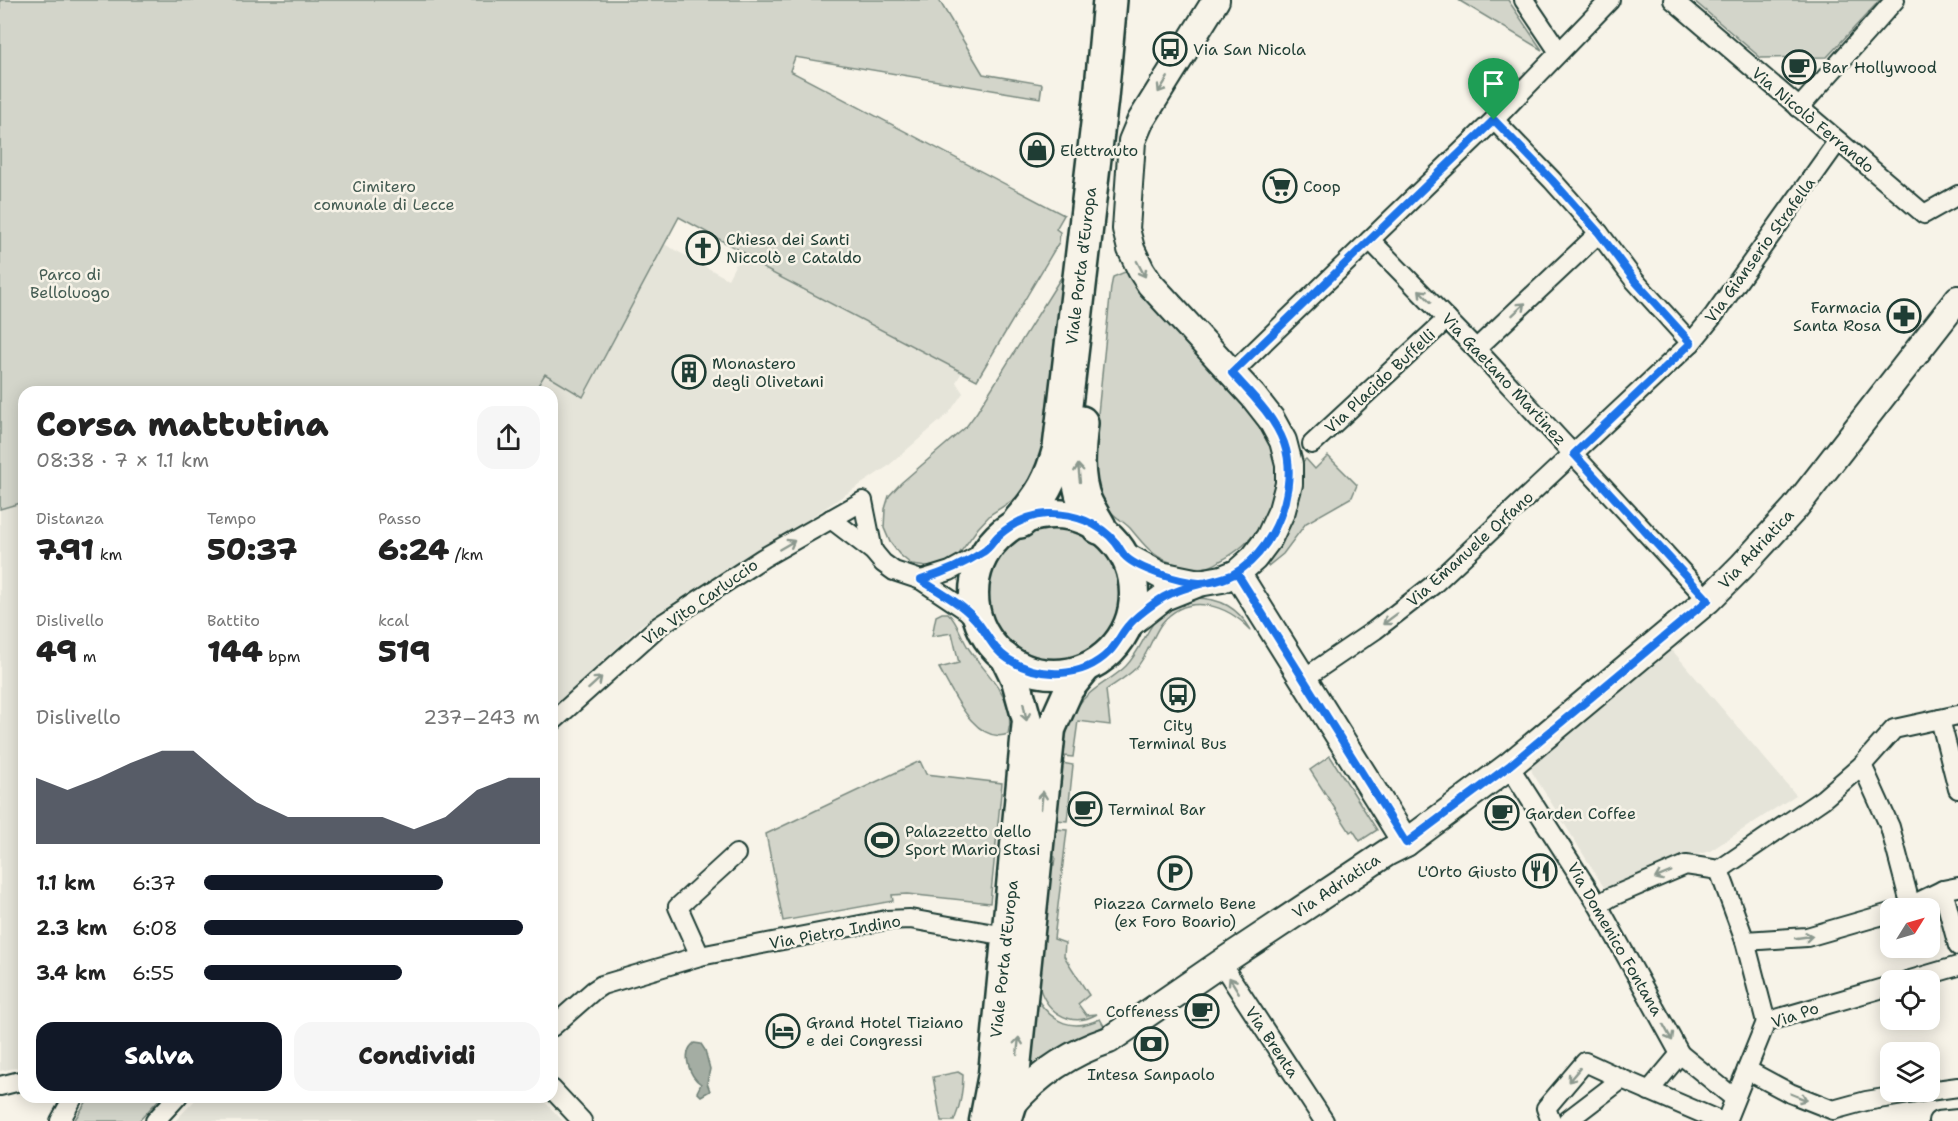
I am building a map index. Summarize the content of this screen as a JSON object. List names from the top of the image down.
{
  "streets": {
    "highway": ["Viale Porta d'Europa"],
    "street": [
      "Via Nicolò Ferrando",
      "Via Gianserio Strafella",
      "Via Gaetano Martinez",
      "Via Placido Buffelli",
      "Via Emanuele Orfano",
      "Via Adriatica",
      "Via Vito Carluccio",
      "Via Pietro Indino",
      "Via Domenico Fontana",
      "Via Po",
      "Via Brenta"
    ]
  },
  "crossings": [
    ["Via Nicolò Ferrando", "Via Gianserio Strafella"],
    ["Via Gianserio Strafella", "Via Gaetano Martinez"],
    ["Via Gianserio Strafella", "Via Emanuele Orfano"],
    ["Viale Porta d'Europa", "Via Adriatica"],
    ["Viale Porta d'Europa", "Via Pietro Indino"],
    ["Via Gaetano Martinez", "Via Placido Buffelli"],
    ["Via Gaetano Martinez", "Via Emanuele Orfano"],
    ["Via Gaetano Martinez", "Via Adriatica"],
    ["Via Adriatica", "Via Domenico Fontana"],
    ["Via Adriatica", "Via Brenta"],
    ["Via Domenico Fontana", "Via Po"]
  ],
  "one_way": ["Via Emanuele Orfano", "Via Vito Carluccio", "Via Brenta"],
  "parks": ["Cimitero comunale di Lecce", "Parco di Belloluogo"],
  "places": {
    "bus stop": ["Via San Nicola", "City Terminal Bus"],
    "cafe": [
      "Bar Hollywood",
      "Terminal Bar",
      "Garden Coffee",
      "Coffeness"
    ],
    "shop": ["Elettrauto"],
    "supermarket": ["Coop"],
    "church": ["Chiesa dei Santi Niccolò e Cataldo"],
    "pharmacy": ["Farmacia Santa Rosa"],
    "building": ["Monastero degli Olivetani"],
    "sports": ["Palazzetto dello Sport Mario Stasi"],
    "restaurant": ["L'Orto Giusto"],
    "parking": ["Piazza Carmelo Bene (ex Foro Boario)"],
    "hotel": ["Grand Hotel Tiziano e dei Congressi"],
    "bank": ["Intesa Sanpaolo"]
  },
  "north": "top right",
  "page": {
    "heading": ["Corsa mattutina", "08:38 · 7 × 1.1 km"],
    "stats": [
      ["Distanza", "7.91 km"],
      ["Tempo", "50:37"],
      ["Passo", "6:24 /km"],
      ["Dislivello", "49 m"],
      ["Battito", "144 bpm"],
      ["kcal", "519"]
    ],
    "chart": ["Dislivello", "237–243 m"],
    "list": [
      {
        "name": "1.1 km",
        "note": "6:37"
      },
      {
        "name": "2.3 km",
        "note": "6:08"
      },
      {
        "name": "3.4 km",
        "note": "6:55"
      }
    ],
    "buttons": ["Salva", "Condividi"]
  }
}
